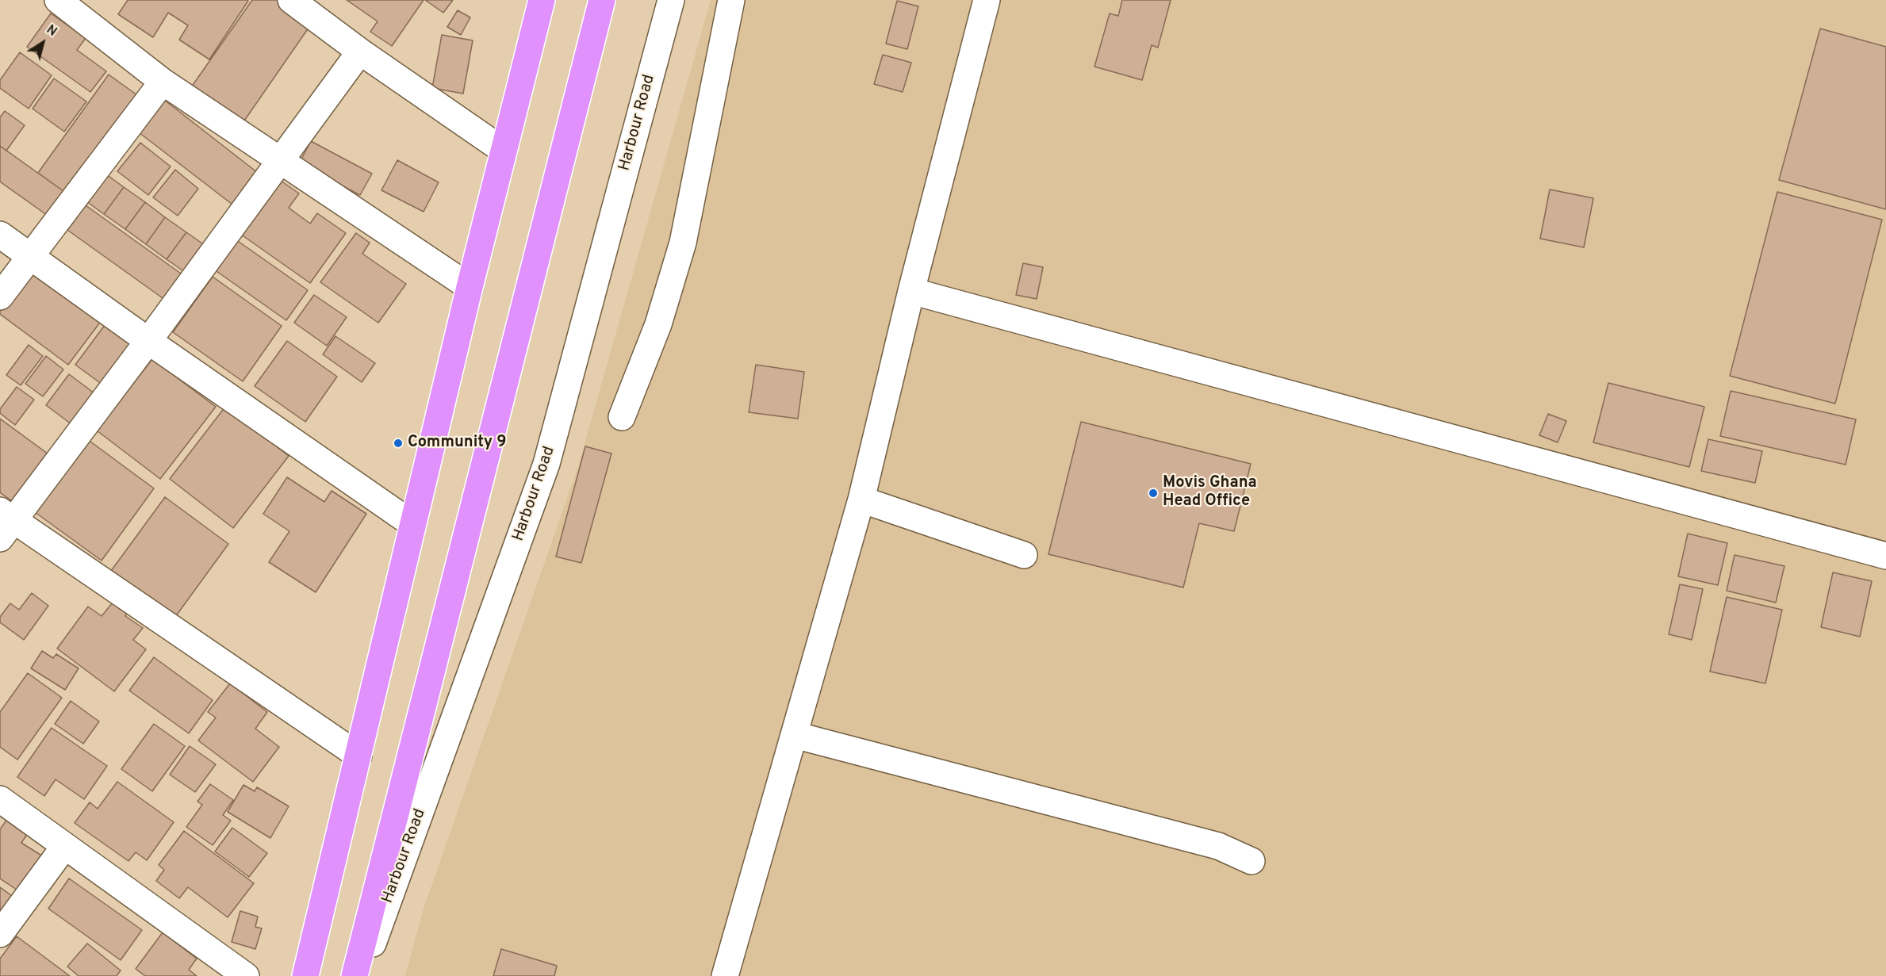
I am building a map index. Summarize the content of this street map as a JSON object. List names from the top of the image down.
{
  "streets": {
    "highway": ["Harbour Road"]
  },
  "places": ["Community 9", "Movis Ghana Head Office"],
  "north": "top right"
}
